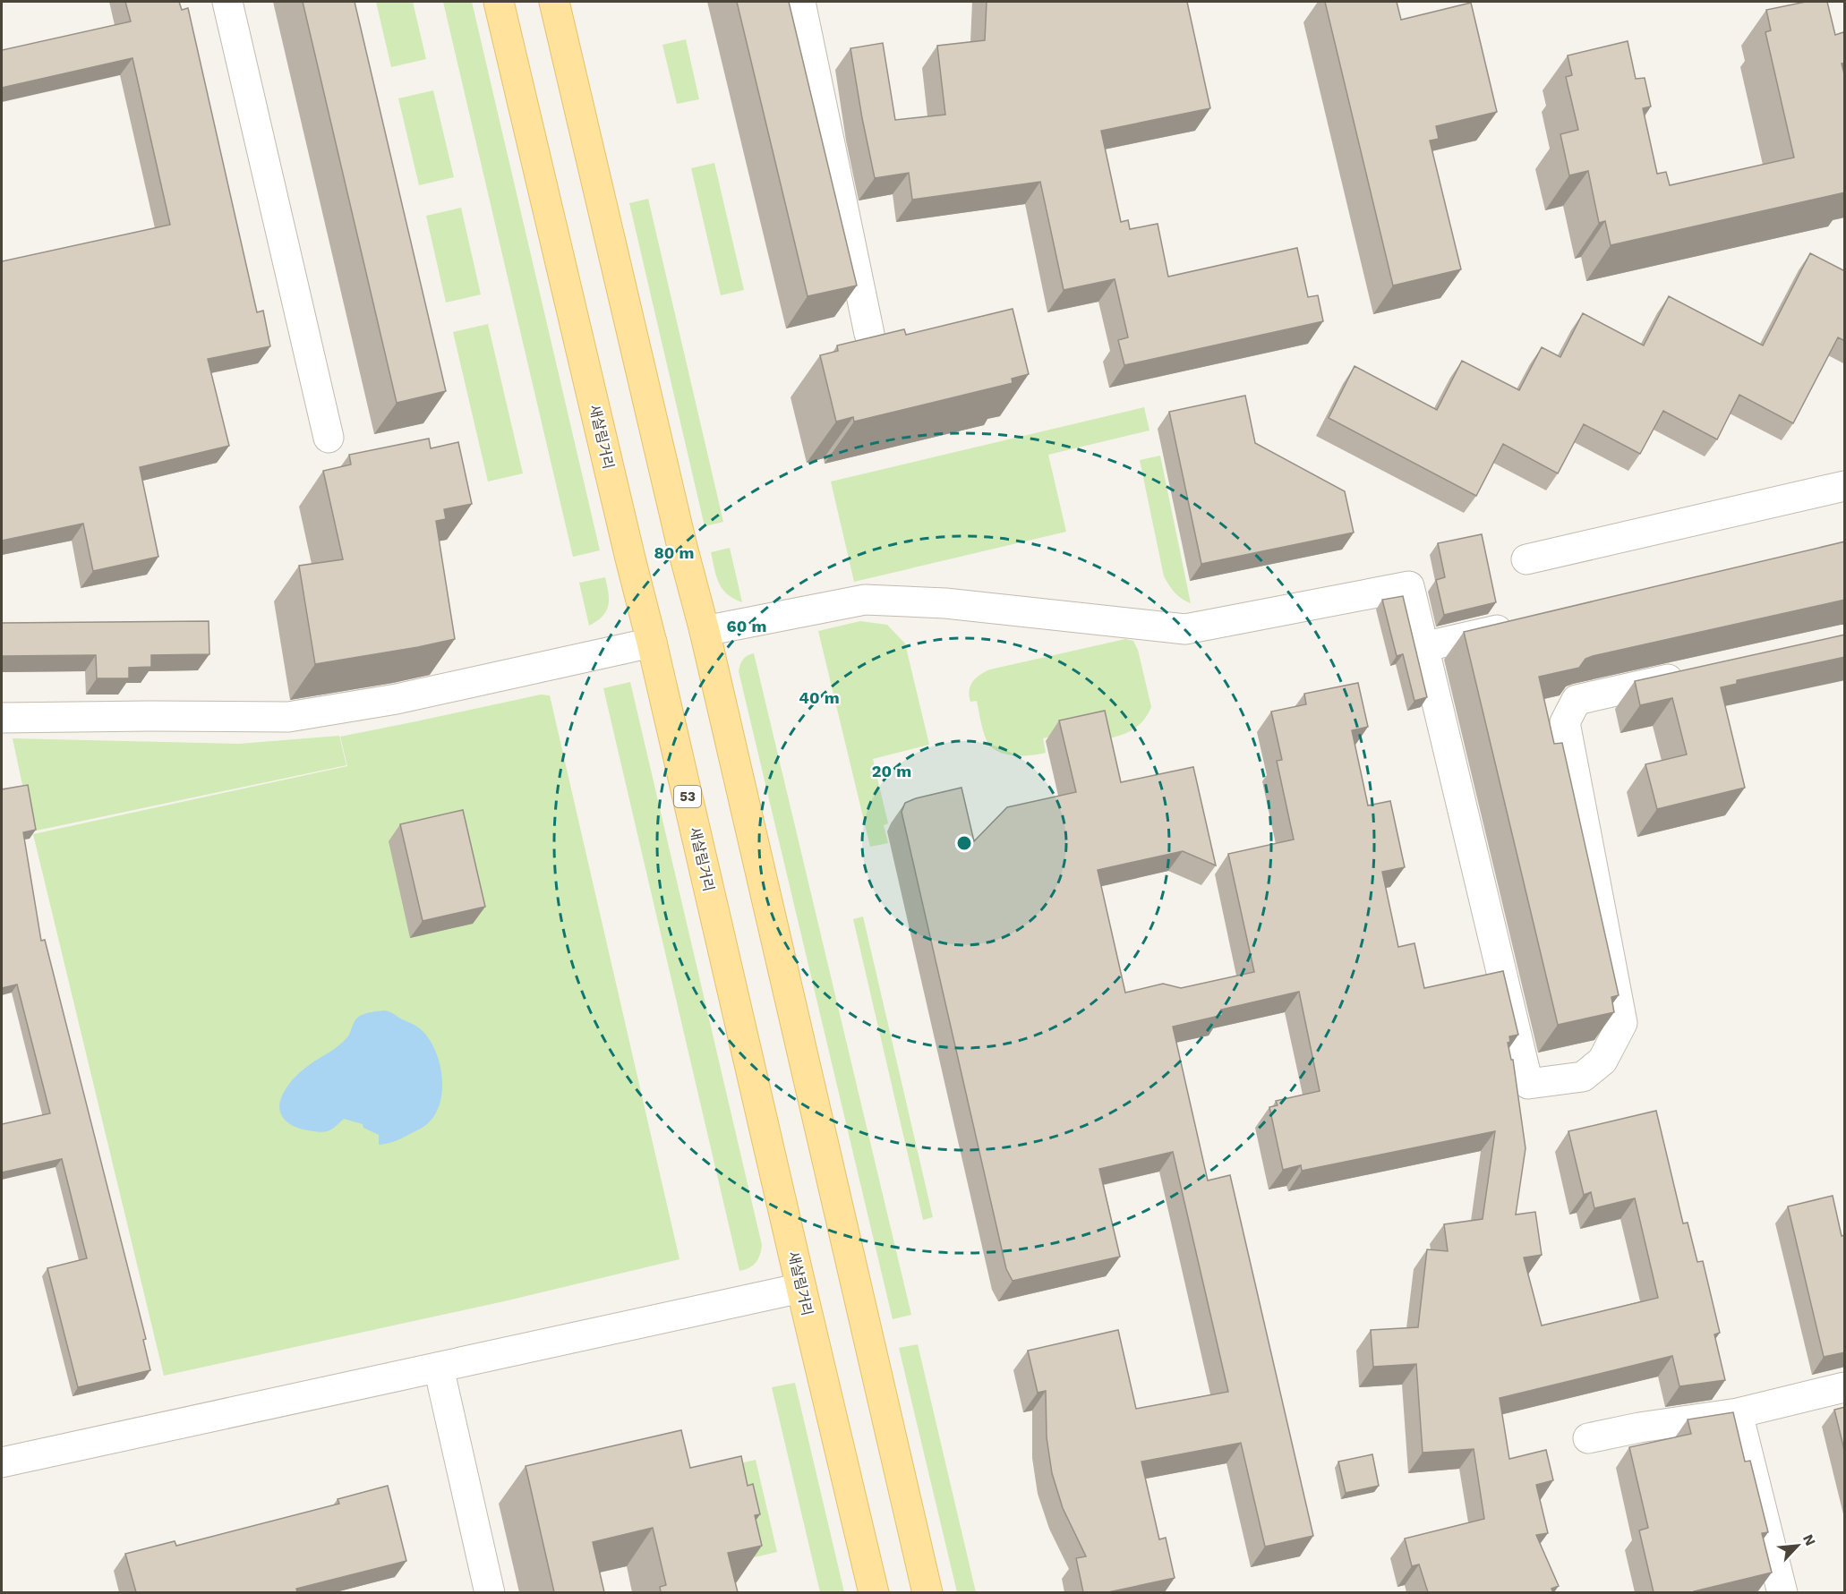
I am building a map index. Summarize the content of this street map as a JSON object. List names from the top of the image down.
{
  "streets": {
    "main road": ["새살림거리", "53"]
  },
  "north": "top right",
  "rings": [
    "80 m",
    "60 m",
    "40 m",
    "20 m"
  ]
}
